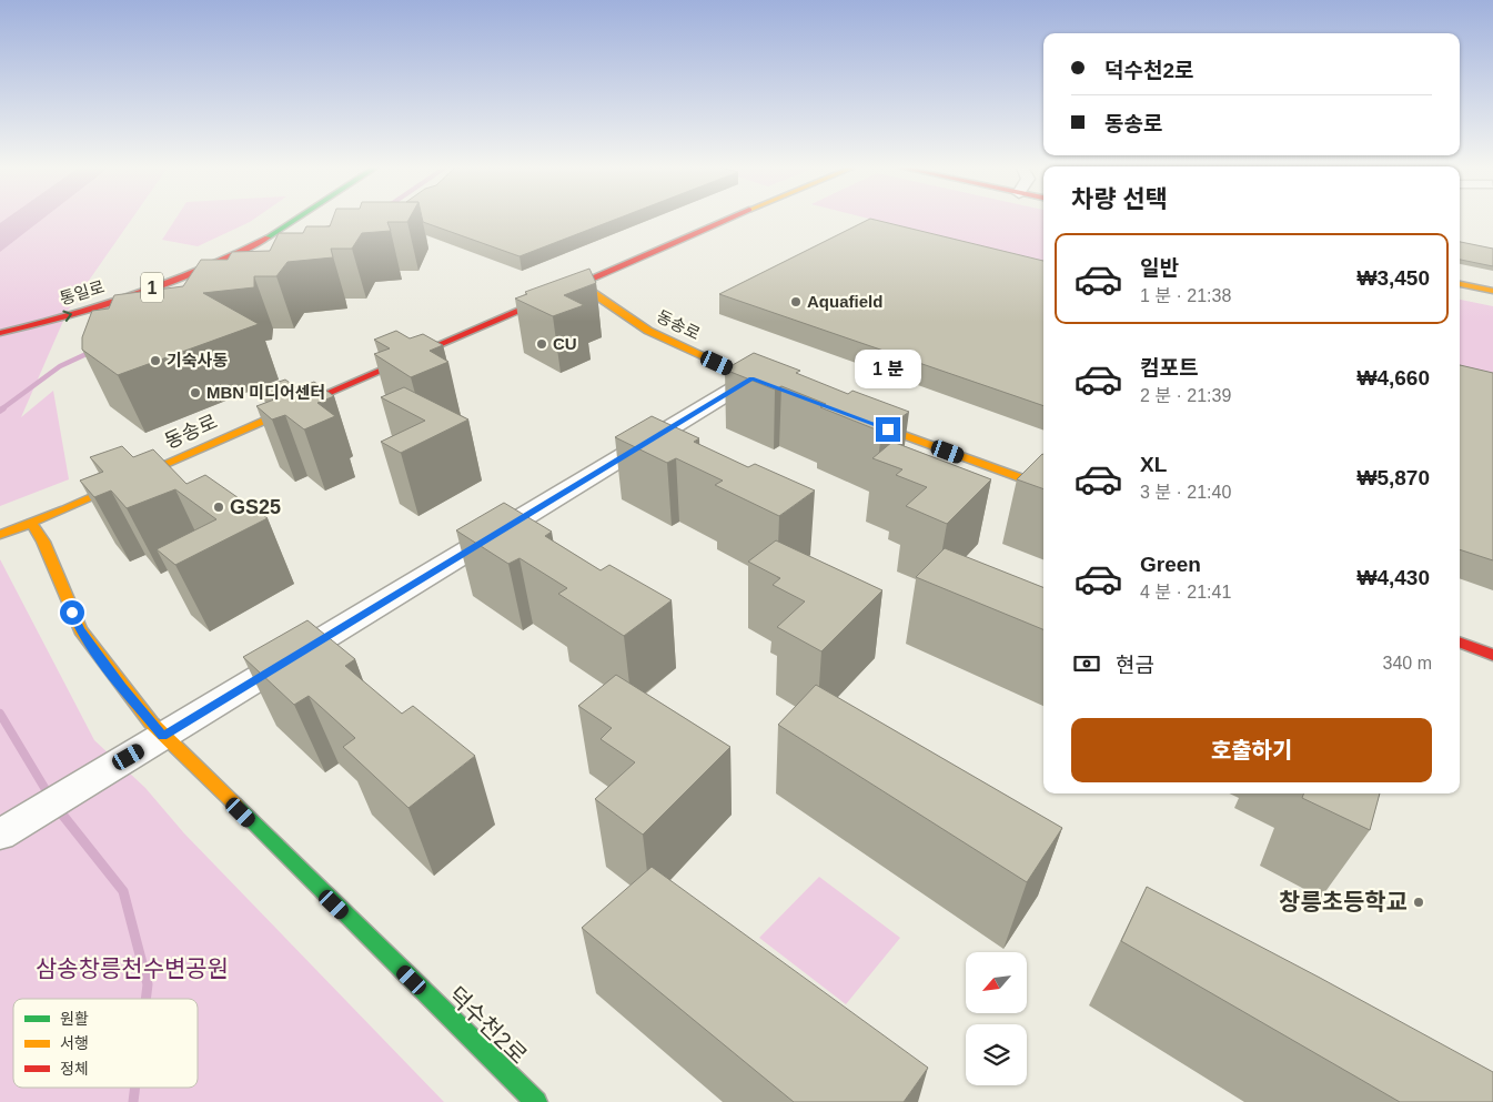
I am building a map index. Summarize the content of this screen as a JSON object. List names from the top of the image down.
{
  "streets": {
    "main road": [
      "1",
      "통일로",
      "동송로",
      "덕수천2로"
    ]
  },
  "crossings": [
    ["동송로", "덕수천2로"]
  ],
  "one_way": ["통일로"],
  "parks": ["삼송창릉천수변공원"],
  "places": [
    "Aquafield",
    "CU",
    "기숙사동",
    "MBN 미디어센터",
    "GS25",
    "창릉초등학교"
  ],
  "legend": ["원활", "서행", "정체"],
  "north": "bottom left",
  "page": {
    "banner": ["덕수천2로", "동송로"],
    "heading": "차량 선택",
    "list": [
      {
        "name": "일반",
        "note": "1 분 · 21:38",
        "value": "₩3,450"
      },
      {
        "name": "컴포트",
        "note": "2 분 · 21:39",
        "value": "₩4,660"
      },
      {
        "name": "XL",
        "note": "3 분 · 21:40",
        "value": "₩5,870"
      },
      {
        "name": "Green",
        "note": "4 분 · 21:41",
        "value": "₩4,430"
      }
    ],
    "bubble": "1 분",
    "pay": ["현금", "340 m"],
    "buttons": "호출하기"
  }
}
